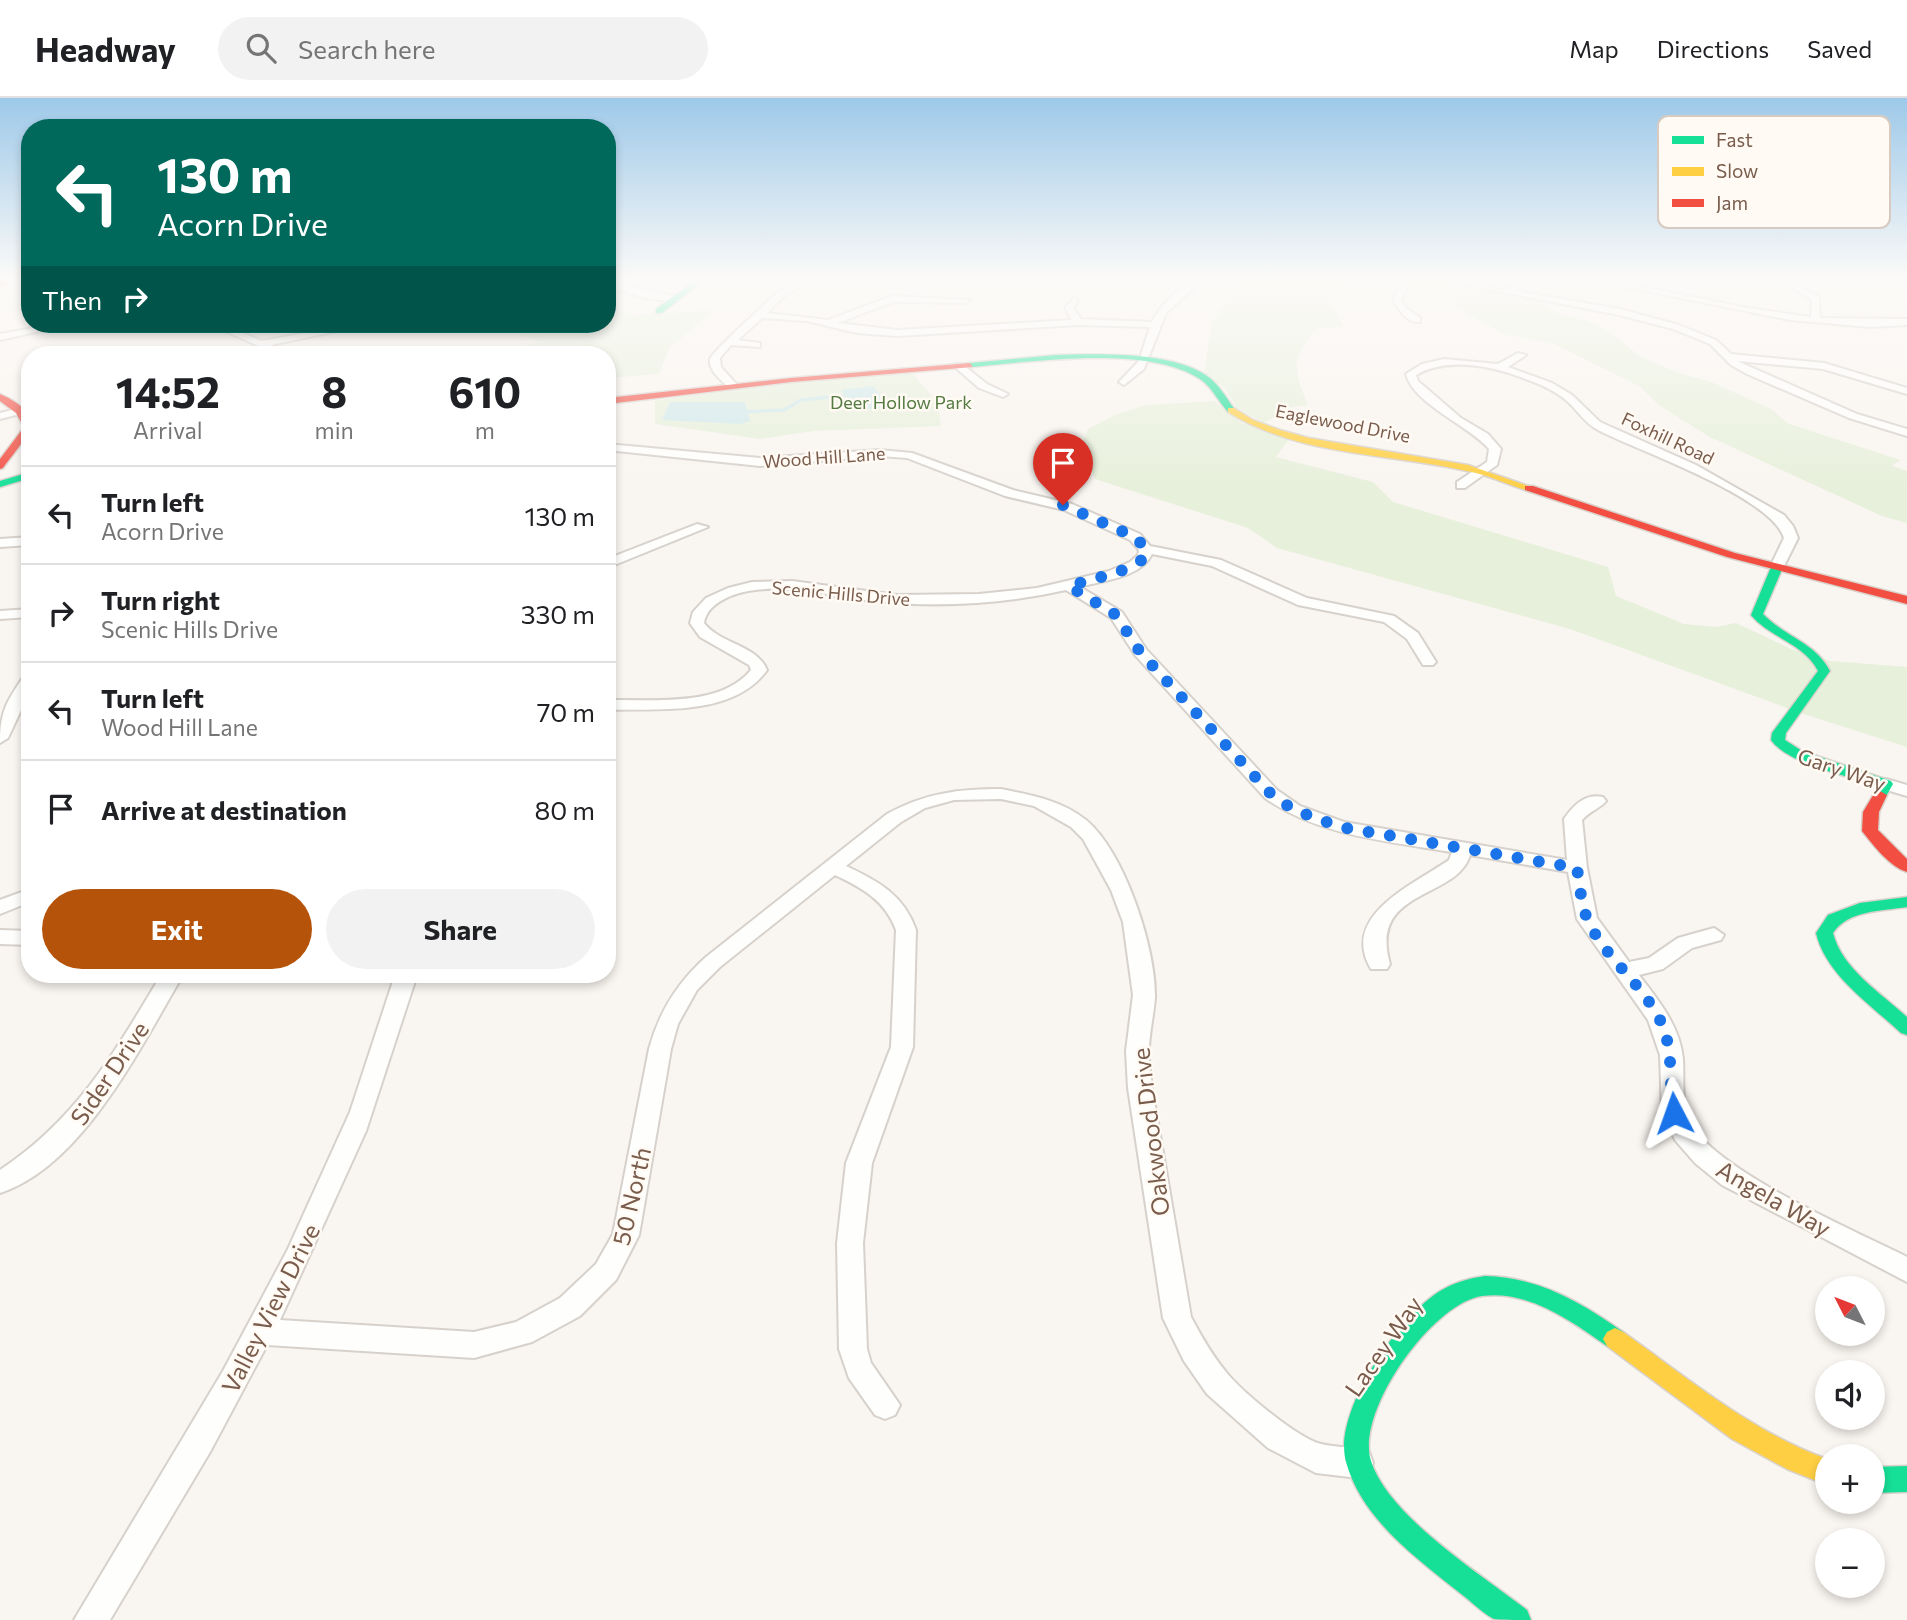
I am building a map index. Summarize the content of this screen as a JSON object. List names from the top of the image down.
{
  "streets": {
    "main road": [
      "Eaglewood Drive",
      "Foxhill Road",
      "Gary Way",
      "Lacey Way"
    ],
    "street": [
      "Wood Hill Lane",
      "Scenic Hills Drive",
      "Sider Drive",
      "Oakwood Drive",
      "50 North",
      "Angela Way",
      "Valley View Drive"
    ]
  },
  "crossings": [
    ["Eaglewood Drive", "Foxhill Road"],
    ["Foxhill Road", "Gary Way"],
    ["Wood Hill Lane", "Scenic Hills Drive"],
    ["Oakwood Drive", "50 North"],
    ["Oakwood Drive", "Lacey Way"],
    ["50 North", "Valley View Drive"]
  ],
  "parks": ["Deer Hollow Park"],
  "legend": ["Fast", "Slow", "Jam"],
  "north": "top left",
  "page": {
    "header": "Headway",
    "search": "Search here",
    "nav": ["Map", "Directions", "Saved"],
    "turn": ["130 m", "Acorn Drive"],
    "then": "Then",
    "eta": [
      "14:52",
      "Arrival",
      "8",
      "min",
      "610",
      "m"
    ],
    "list": [
      {
        "name": "Turn left",
        "note": "Acorn Drive",
        "value": "130 m"
      },
      {
        "name": "Turn right",
        "note": "Scenic Hills Drive",
        "value": "330 m"
      },
      {
        "name": "Turn left",
        "note": "Wood Hill Lane",
        "value": "70 m"
      },
      {
        "name": "Arrive at destination",
        "value": "80 m"
      }
    ],
    "buttons": ["Exit", "Share"],
    "map_buttons": ["+", "−"]
  }
}
